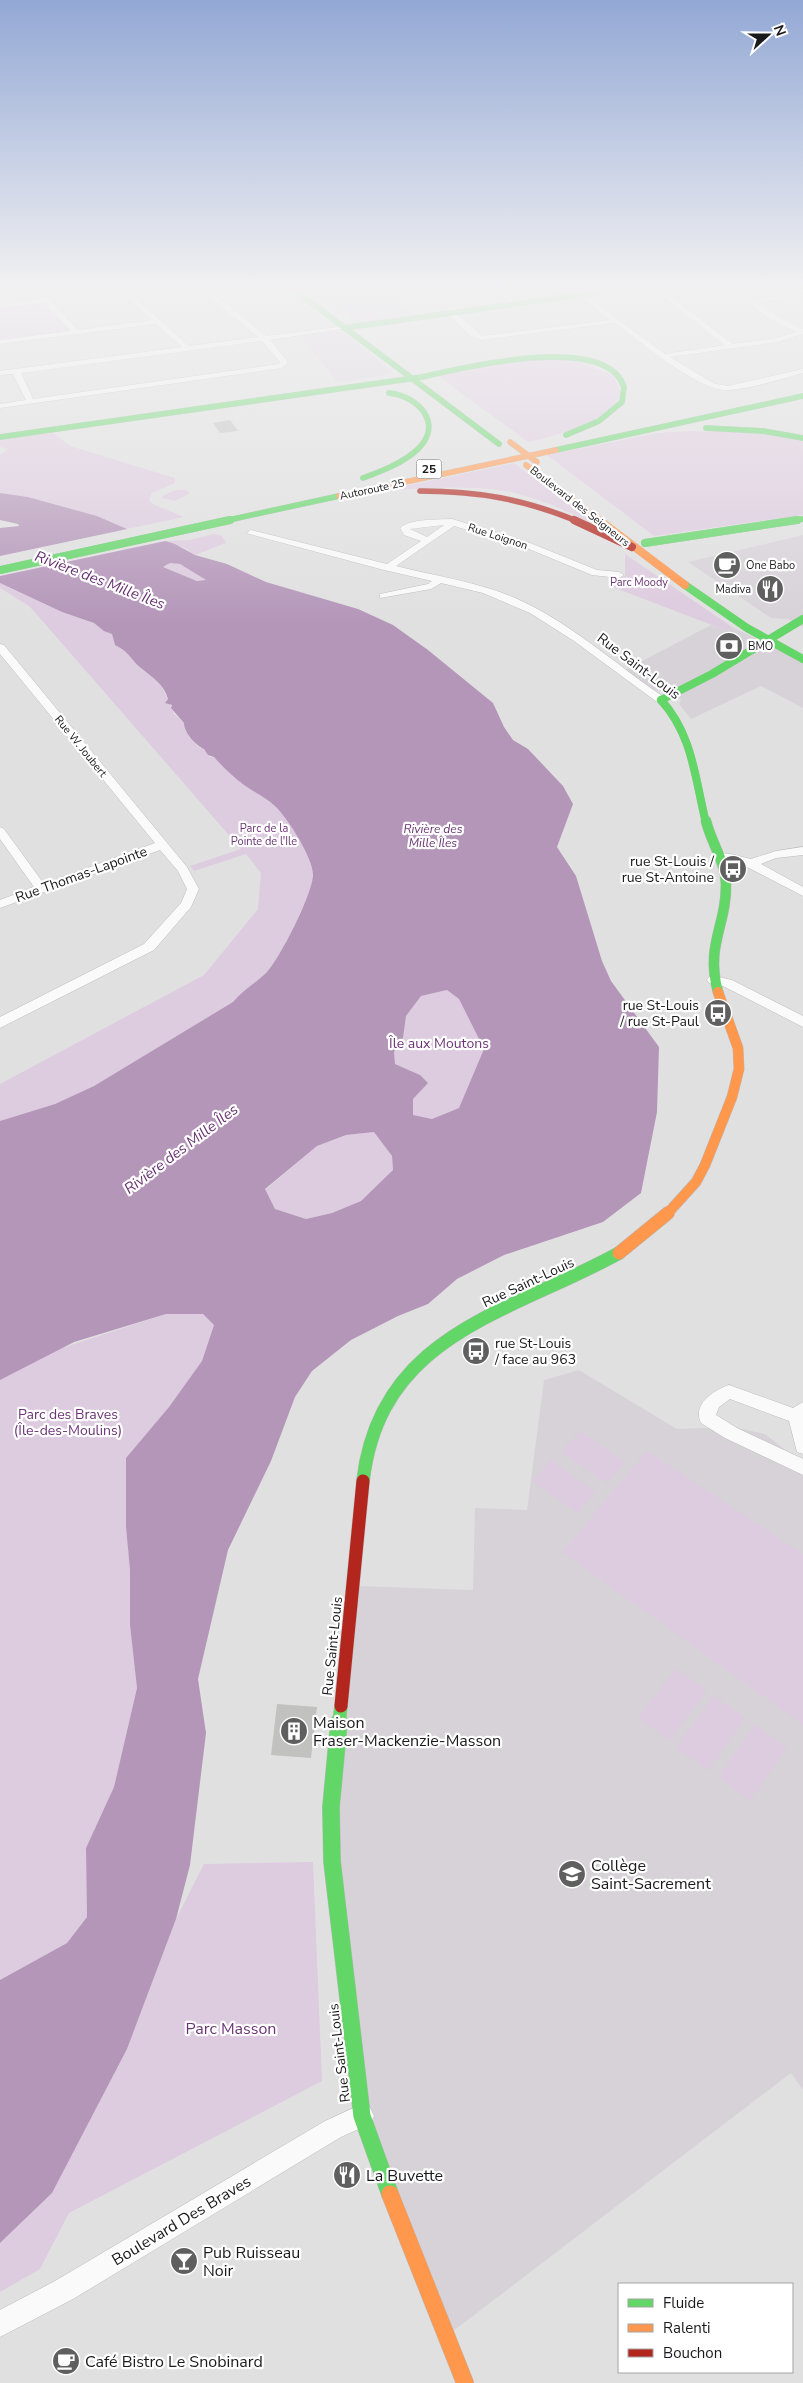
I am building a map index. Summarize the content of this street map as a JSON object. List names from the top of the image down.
{
  "streets": {
    "main road": [
      "25",
      "Autoroute 25",
      "Boulevard des Seigneurs",
      "Rue Saint-Louis"
    ],
    "street": [
      "Rue Loignon",
      "Rue W. Joubert",
      "Rue Thomas-Lapointe",
      "Boulevard Des Braves"
    ]
  },
  "crossings": [
    ["Rue Loignon", "Rue Saint-Louis"],
    ["Rue Saint-Louis", "Boulevard Des Braves"],
    ["Rue W. Joubert", "Rue Thomas-Lapointe"]
  ],
  "water": ["Rivière des Mille Îles"],
  "parks": [
    "Parc Moody",
    "Parc de la Pointe de l'Ile",
    "Île aux Moutons",
    "Parc des Braves (Île-des-Moulins)",
    "Parc Masson"
  ],
  "places": {
    "cafe": ["One Babo", "Café Bistro Le Snobinard"],
    "restaurant": ["Madiva", "La Buvette"],
    "bank": ["BMO"],
    "bus stop": ["rue St-Louis / rue St-Antoine", "rue St-Louis / rue St-Paul", "rue St-Louis / face au 963"],
    "building": ["Maison Fraser-Mackenzie-Masson"],
    "school or university": ["Collège Saint-Sacrement"],
    "bar": ["Pub Ruisseau Noir"]
  },
  "legend": ["Fluide", "Ralenti", "Bouchon"],
  "north": "right"
}
